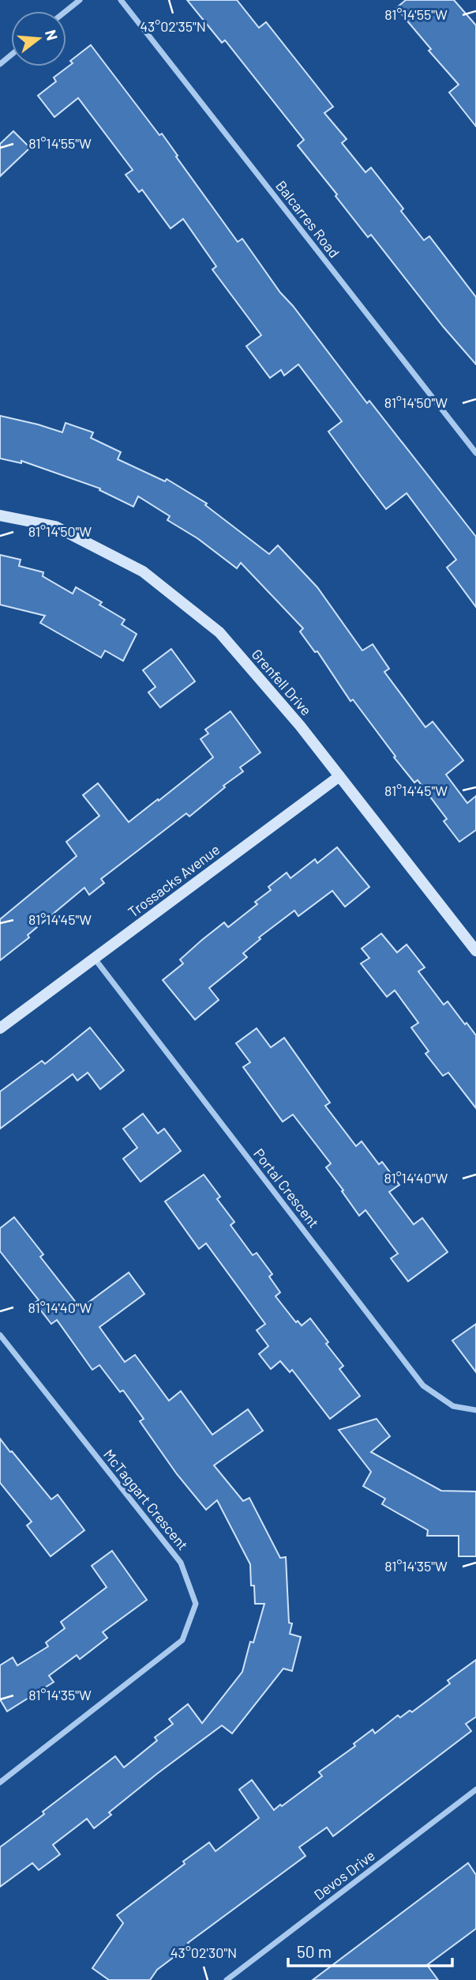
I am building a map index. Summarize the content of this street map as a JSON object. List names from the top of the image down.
{
  "streets": {
    "street": [
      "Balcarres Road",
      "Grenfell Drive",
      "Trossacks Avenue",
      "Portal Crescent",
      "McTaggart Crescent",
      "Devos Drive"
    ]
  },
  "crossings": [
    ["Grenfell Drive", "Trossacks Avenue"],
    ["Trossacks Avenue", "Portal Crescent"]
  ],
  "scale_bar": "50 m",
  "north": "right",
  "coordinates": [
    "81°14'55\"W",
    "43°02'35\"N",
    "81°14'50\"W",
    "81°14'45\"W",
    "81°14'40\"W",
    "81°14'35\"W",
    "43°02'30\"N"
  ]
}
